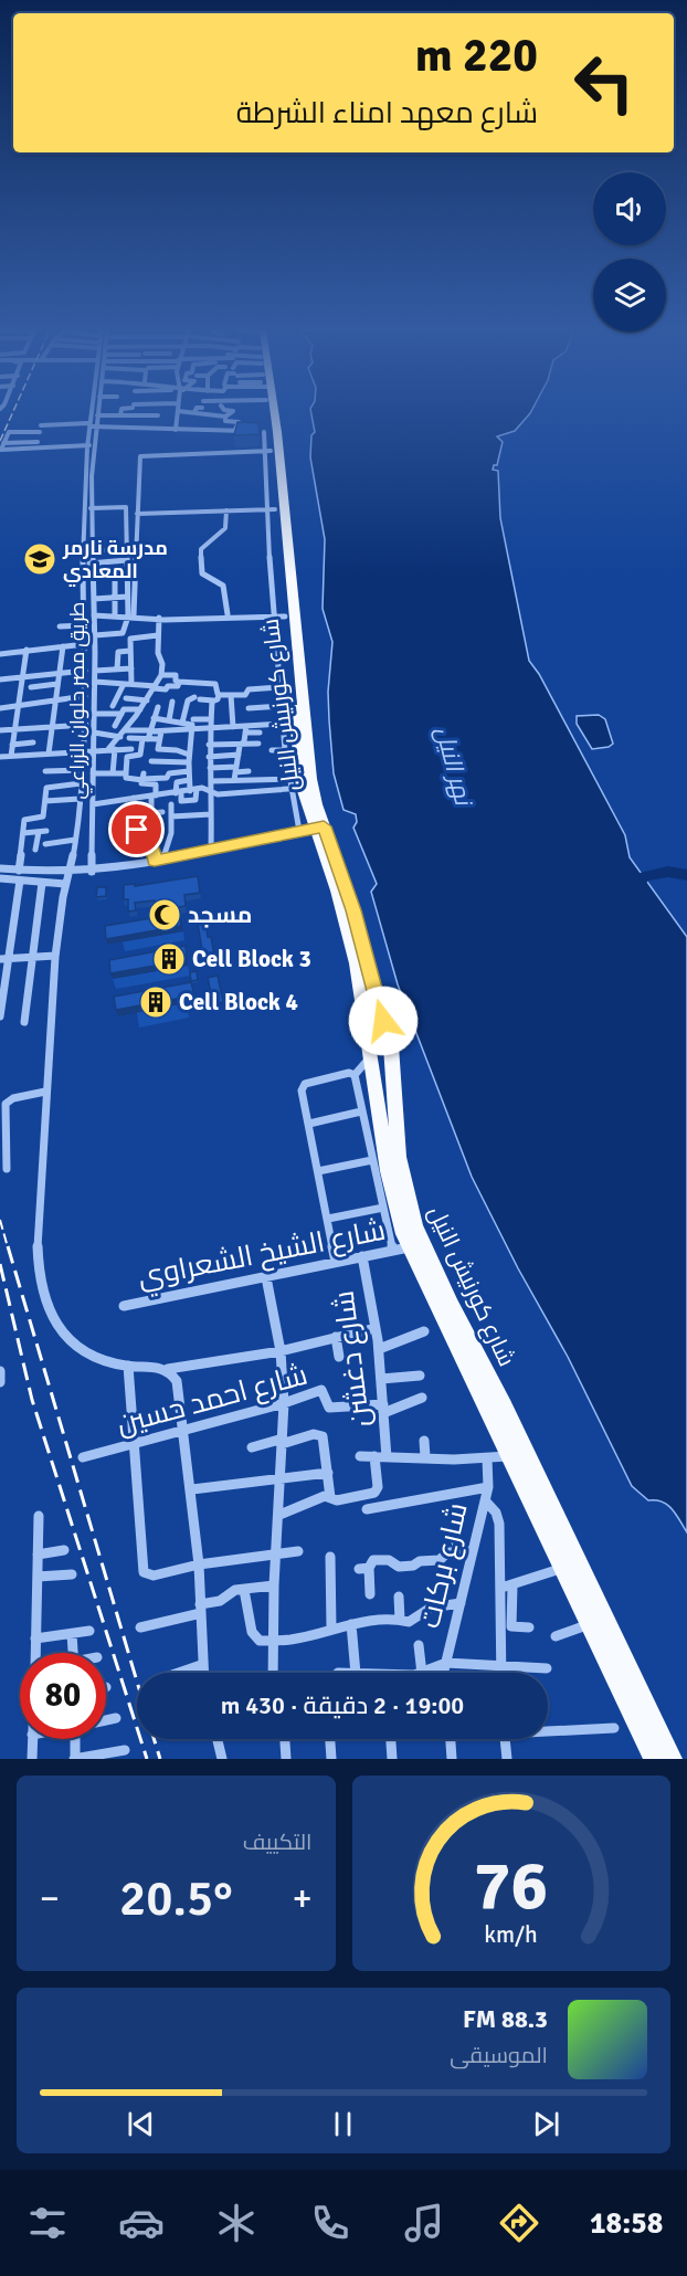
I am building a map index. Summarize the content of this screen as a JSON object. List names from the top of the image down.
{
  "streets": {
    "highway": ["شارع كورنيش النيل"],
    "street": [
      "طريق مصر حلوان الزراعي",
      "شارع الشيخ الشعراوي",
      "شارع دغشن",
      "شارع احمد حسين",
      "شارع بركات"
    ]
  },
  "crossings": [
    ["طريق مصر حلوان الزراعي", "شارع دغشن"],
    ["شارع كورنيش النيل", "شارع الشيخ الشعراوي"],
    ["شارع الشيخ الشعراوي", "شارع دغشن"],
    ["شارع دغشن", "شارع احمد حسين"]
  ],
  "water": ["نهر النيل"],
  "places": {
    "school or university": ["مدرسة نارمر المعادي"],
    "mosque": ["مسجد"],
    "building": ["Cell Block 3", "Cell Block 4"]
  },
  "page": {
    "turn": ["220 m", "شارع معهد امناء الشرطة"],
    "limit": "80",
    "trip": "19:00 · 2 دقيقة · 430 m",
    "tile": "التكييف",
    "heat": ["−", "20.5°", "+"],
    "song": ["88.3 FM", "الموسيقى"],
    "tabs": "18:58",
    "gauge": ["76", "km/h"]
  }
}
